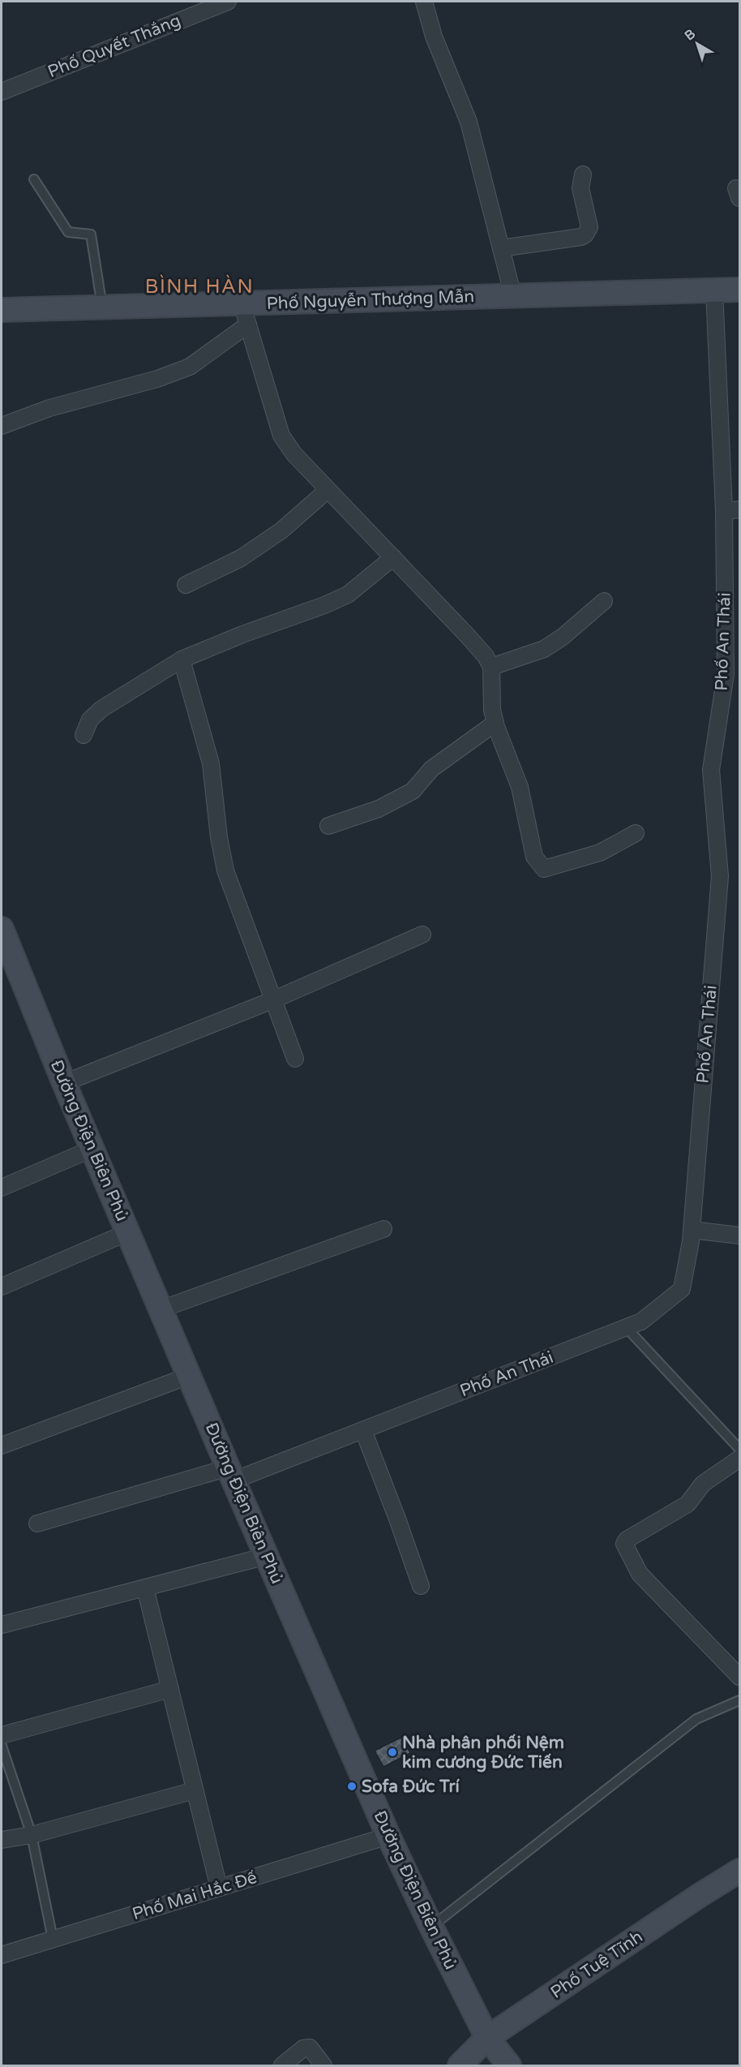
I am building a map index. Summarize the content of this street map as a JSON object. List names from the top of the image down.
{
  "streets": {
    "main road": ["Phố Nguyễn Thượng Mẫn", "Đường Điện Biên Phủ", "Phố Tuệ Tĩnh"],
    "street": ["Phố Quyết Thắng", "Phố An Thái", "Phố Mai Hắc Đế"]
  },
  "crossings": [
    ["Phố Nguyễn Thượng Mẫn", "Phố An Thái"],
    ["Phố An Thái", "Đường Điện Biên Phủ"],
    ["Đường Điện Biên Phủ", "Phố Mai Hắc Đế"],
    ["Đường Điện Biên Phủ", "Phố Tuệ Tĩnh"]
  ],
  "districts": ["BÌNH HÀN"],
  "places": ["Nhà phân phối Nệm kim cương Đức Tiến", "Sofa Đức Trí"],
  "north": "top left"
}
